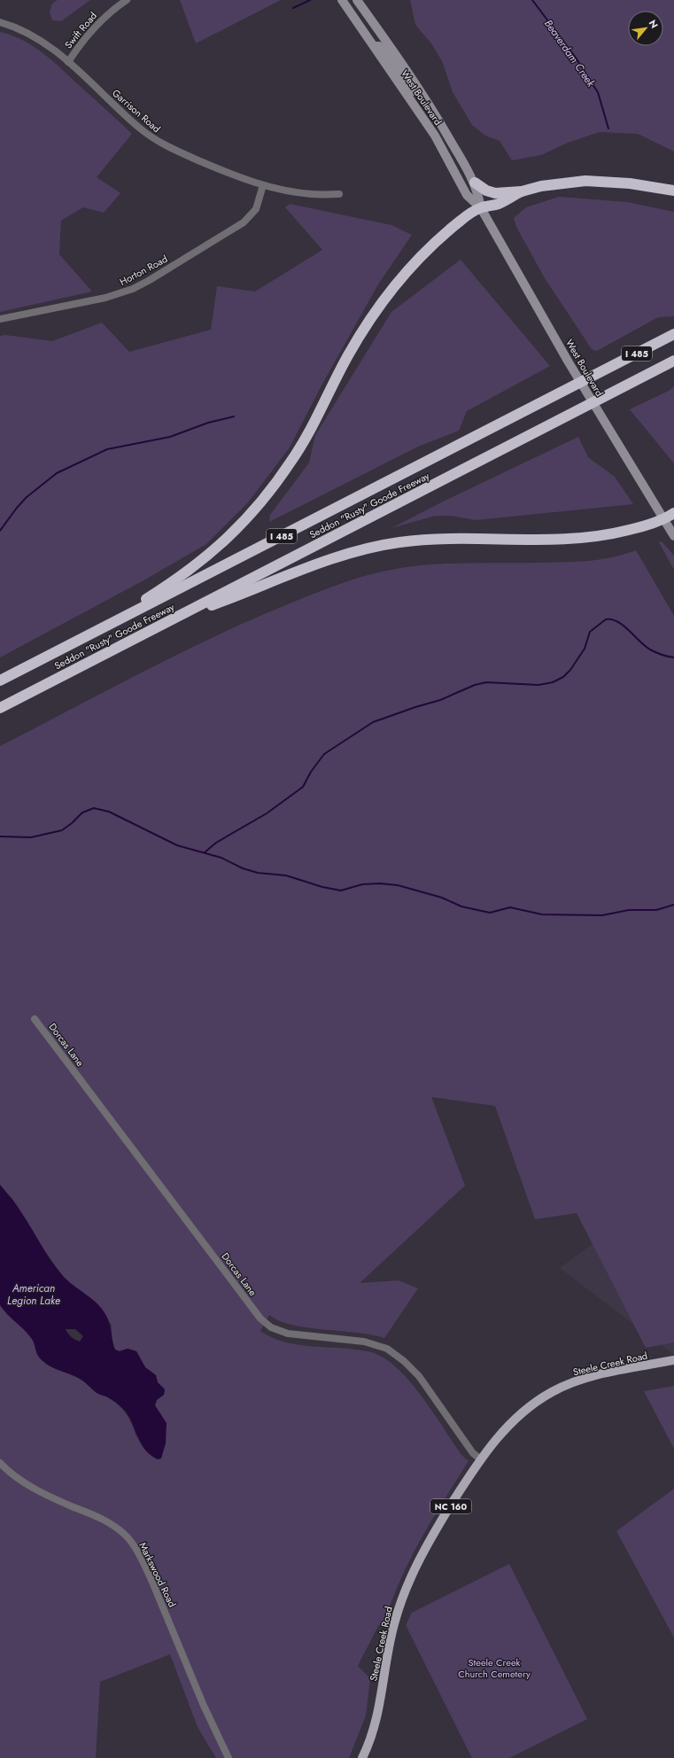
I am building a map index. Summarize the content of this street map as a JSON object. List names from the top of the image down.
{
  "streets": {
    "highway": ["I 485", "Seddon \"Rusty\" Goode Freeway"],
    "main road": ["Steele Creek Road", "NC 160"],
    "street": [
      "Swift Road",
      "West Boulevard",
      "Garrison Road",
      "Horton Road",
      "Dorcas Lane",
      "Markswood Road"
    ]
  },
  "crossings": [
    ["Swift Road", "Garrison Road"],
    ["Garrison Road", "Horton Road"],
    ["Dorcas Lane", "Steele Creek Road"]
  ],
  "water": ["Beaverdam Creek", "American Legion Lake"],
  "parks": ["Steele Creek Church Cemetery"],
  "north": "top right"
}
